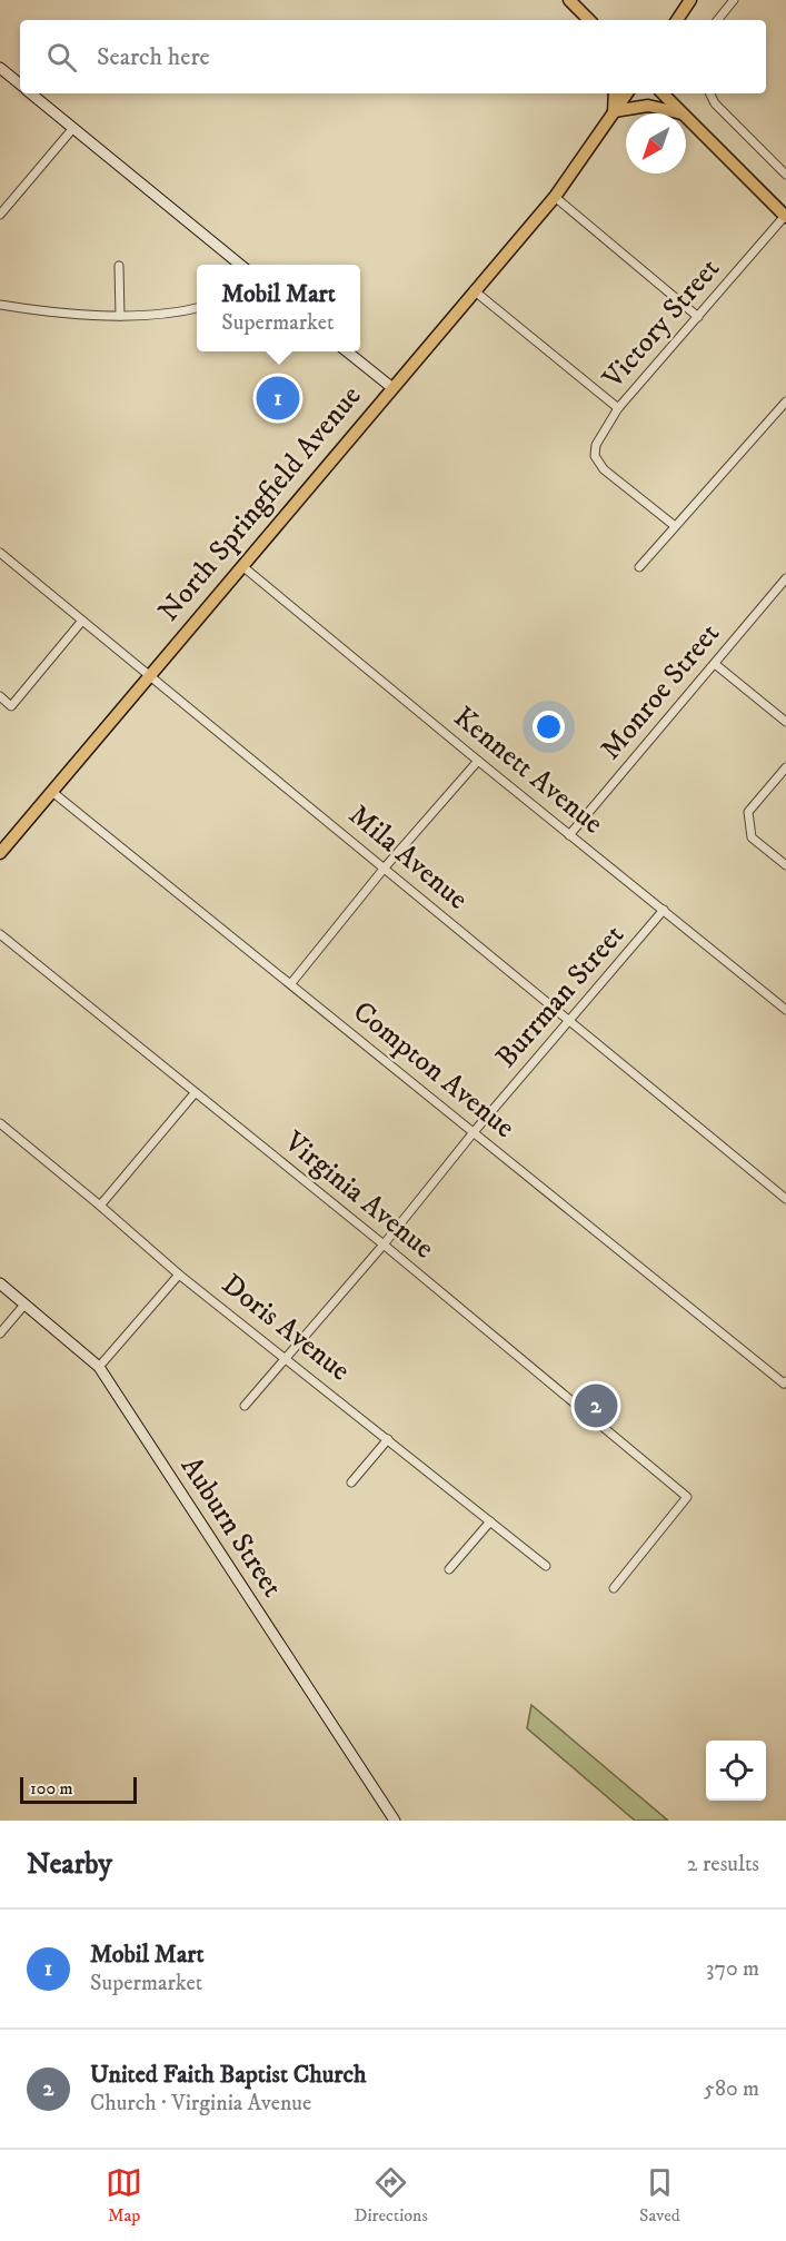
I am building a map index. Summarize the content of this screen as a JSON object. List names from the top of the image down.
{
  "streets": {
    "main road": ["North Springfield Avenue", "Auburn Street"],
    "street": [
      "Victory Street",
      "Monroe Street",
      "Kennett Avenue",
      "Mila Avenue",
      "Burrman Street",
      "Compton Avenue",
      "Virginia Avenue",
      "Doris Avenue"
    ]
  },
  "crossings": [
    ["North Springfield Avenue", "Kennett Avenue"],
    ["North Springfield Avenue", "Mila Avenue"],
    ["North Springfield Avenue", "Compton Avenue"],
    ["Monroe Street", "Kennett Avenue"],
    ["Kennett Avenue", "Burrman Street"],
    ["Mila Avenue", "Burrman Street"],
    ["Burrman Street", "Compton Avenue"],
    ["Burrman Street", "Virginia Avenue"],
    ["Burrman Street", "Doris Avenue"]
  ],
  "scale_bar": "100 m",
  "north": "bottom left",
  "page": {
    "search": "Search here",
    "popup": ["Mobil Mart", "Supermarket"],
    "pins": ["1", "2"],
    "scale": "100 m",
    "heading": ["Nearby", "2 results"],
    "list": [
      {
        "mark": "1",
        "name": "Mobil Mart",
        "note": "Supermarket",
        "value": "370 m"
      },
      {
        "mark": "2",
        "name": "United Faith Baptist Church",
        "note": "Church · Virginia Avenue",
        "value": "580 m"
      }
    ],
    "nav": ["Map", "Directions", "Saved"]
  }
}
